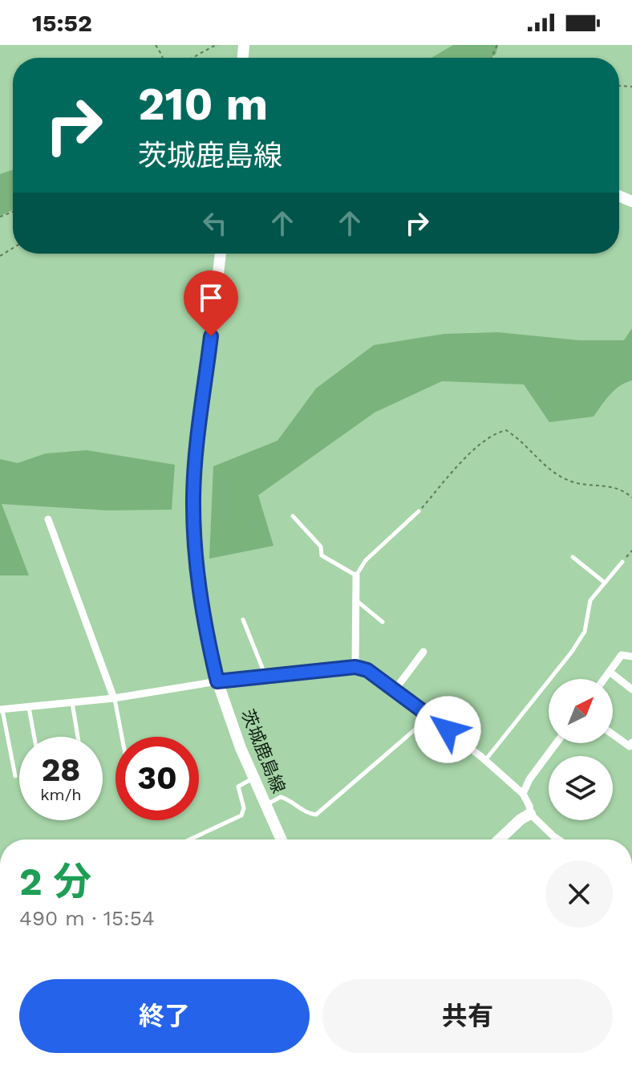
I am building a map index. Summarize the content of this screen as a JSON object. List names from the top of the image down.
{
  "streets": {
    "main road": ["茨城鹿島線"]
  },
  "north": "top right",
  "page": {
    "status": "15:52",
    "turn": ["210 m", "茨城鹿島線"],
    "speed": "28 km/h",
    "limit": "30",
    "heading": ["2 分", "490 m · 15:54"],
    "buttons": ["終了", "共有"]
  }
}
